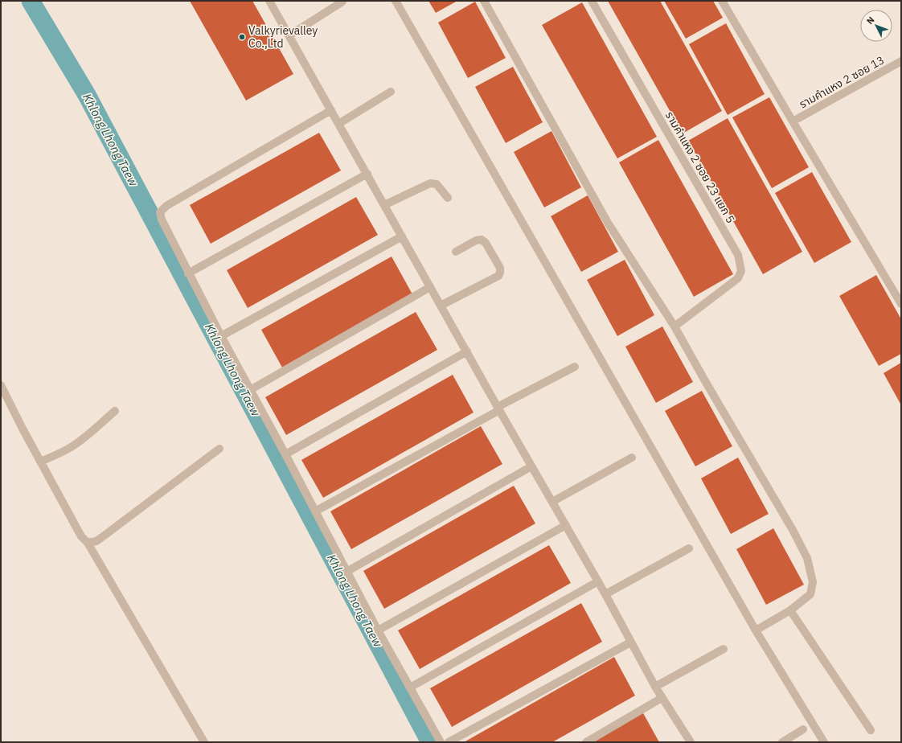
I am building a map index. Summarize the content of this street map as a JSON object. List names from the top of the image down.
{
  "streets": {
    "street": ["รามคำแหง 2 ซอย 13", "รามคำแหง 2 ซอย 23 แยก 5"]
  },
  "water": ["Khlong Lhong Taew"],
  "places": ["Valkyrievalley Co.,Ltd"],
  "north": "top left"
}
